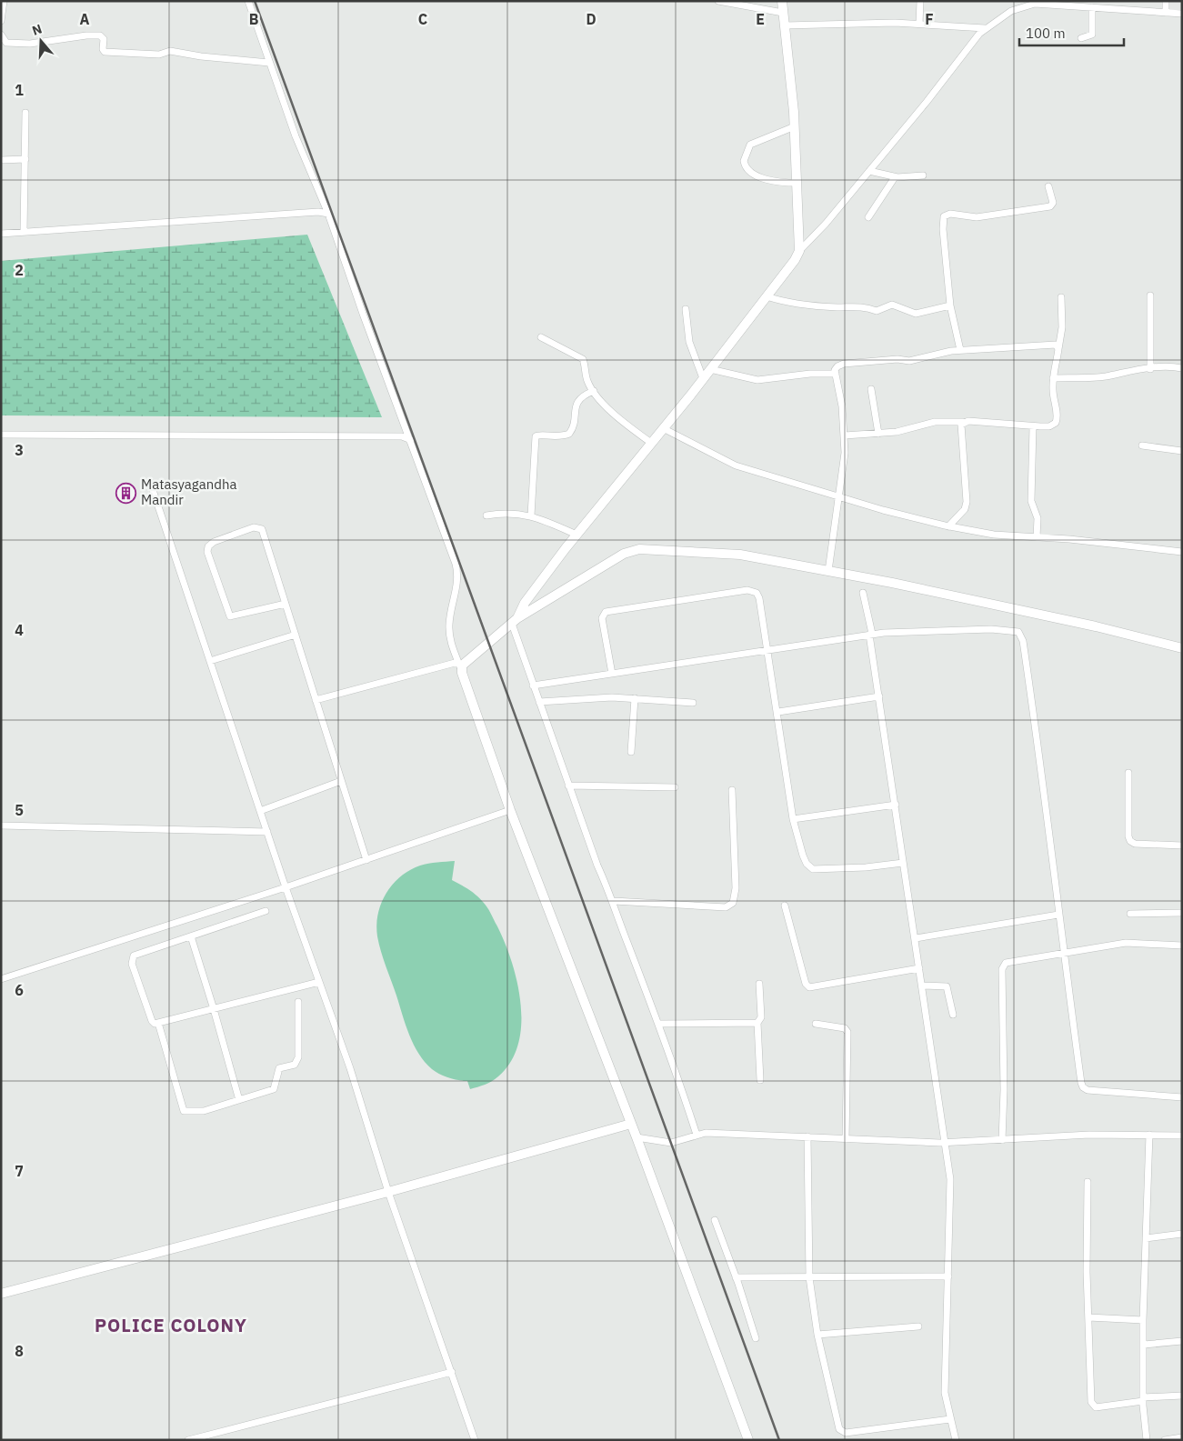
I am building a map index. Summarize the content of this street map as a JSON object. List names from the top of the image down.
{
  "districts": ["POLICE COLONY"],
  "places": {
    "building": ["Matasyagandha Mandir"]
  },
  "scale_bar": "100 m",
  "north": "top",
  "grid": {
    "columns": [
      "A",
      "B",
      "C",
      "D",
      "E",
      "F"
    ],
    "rows": [
      "1",
      "2",
      "3",
      "4",
      "5",
      "6",
      "7",
      "8"
    ]
  }
}
